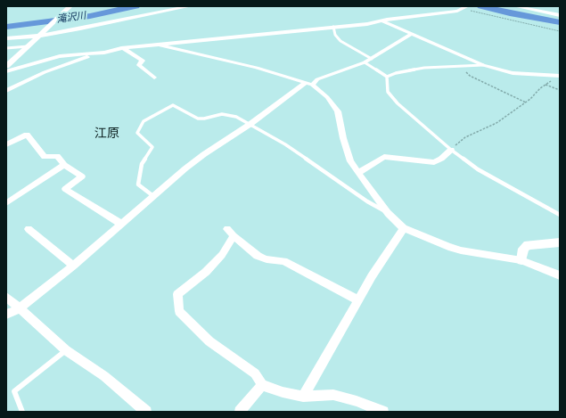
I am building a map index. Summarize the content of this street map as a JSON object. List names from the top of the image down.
{
  "districts": ["江原"],
  "water": ["滝沢川"]
}
